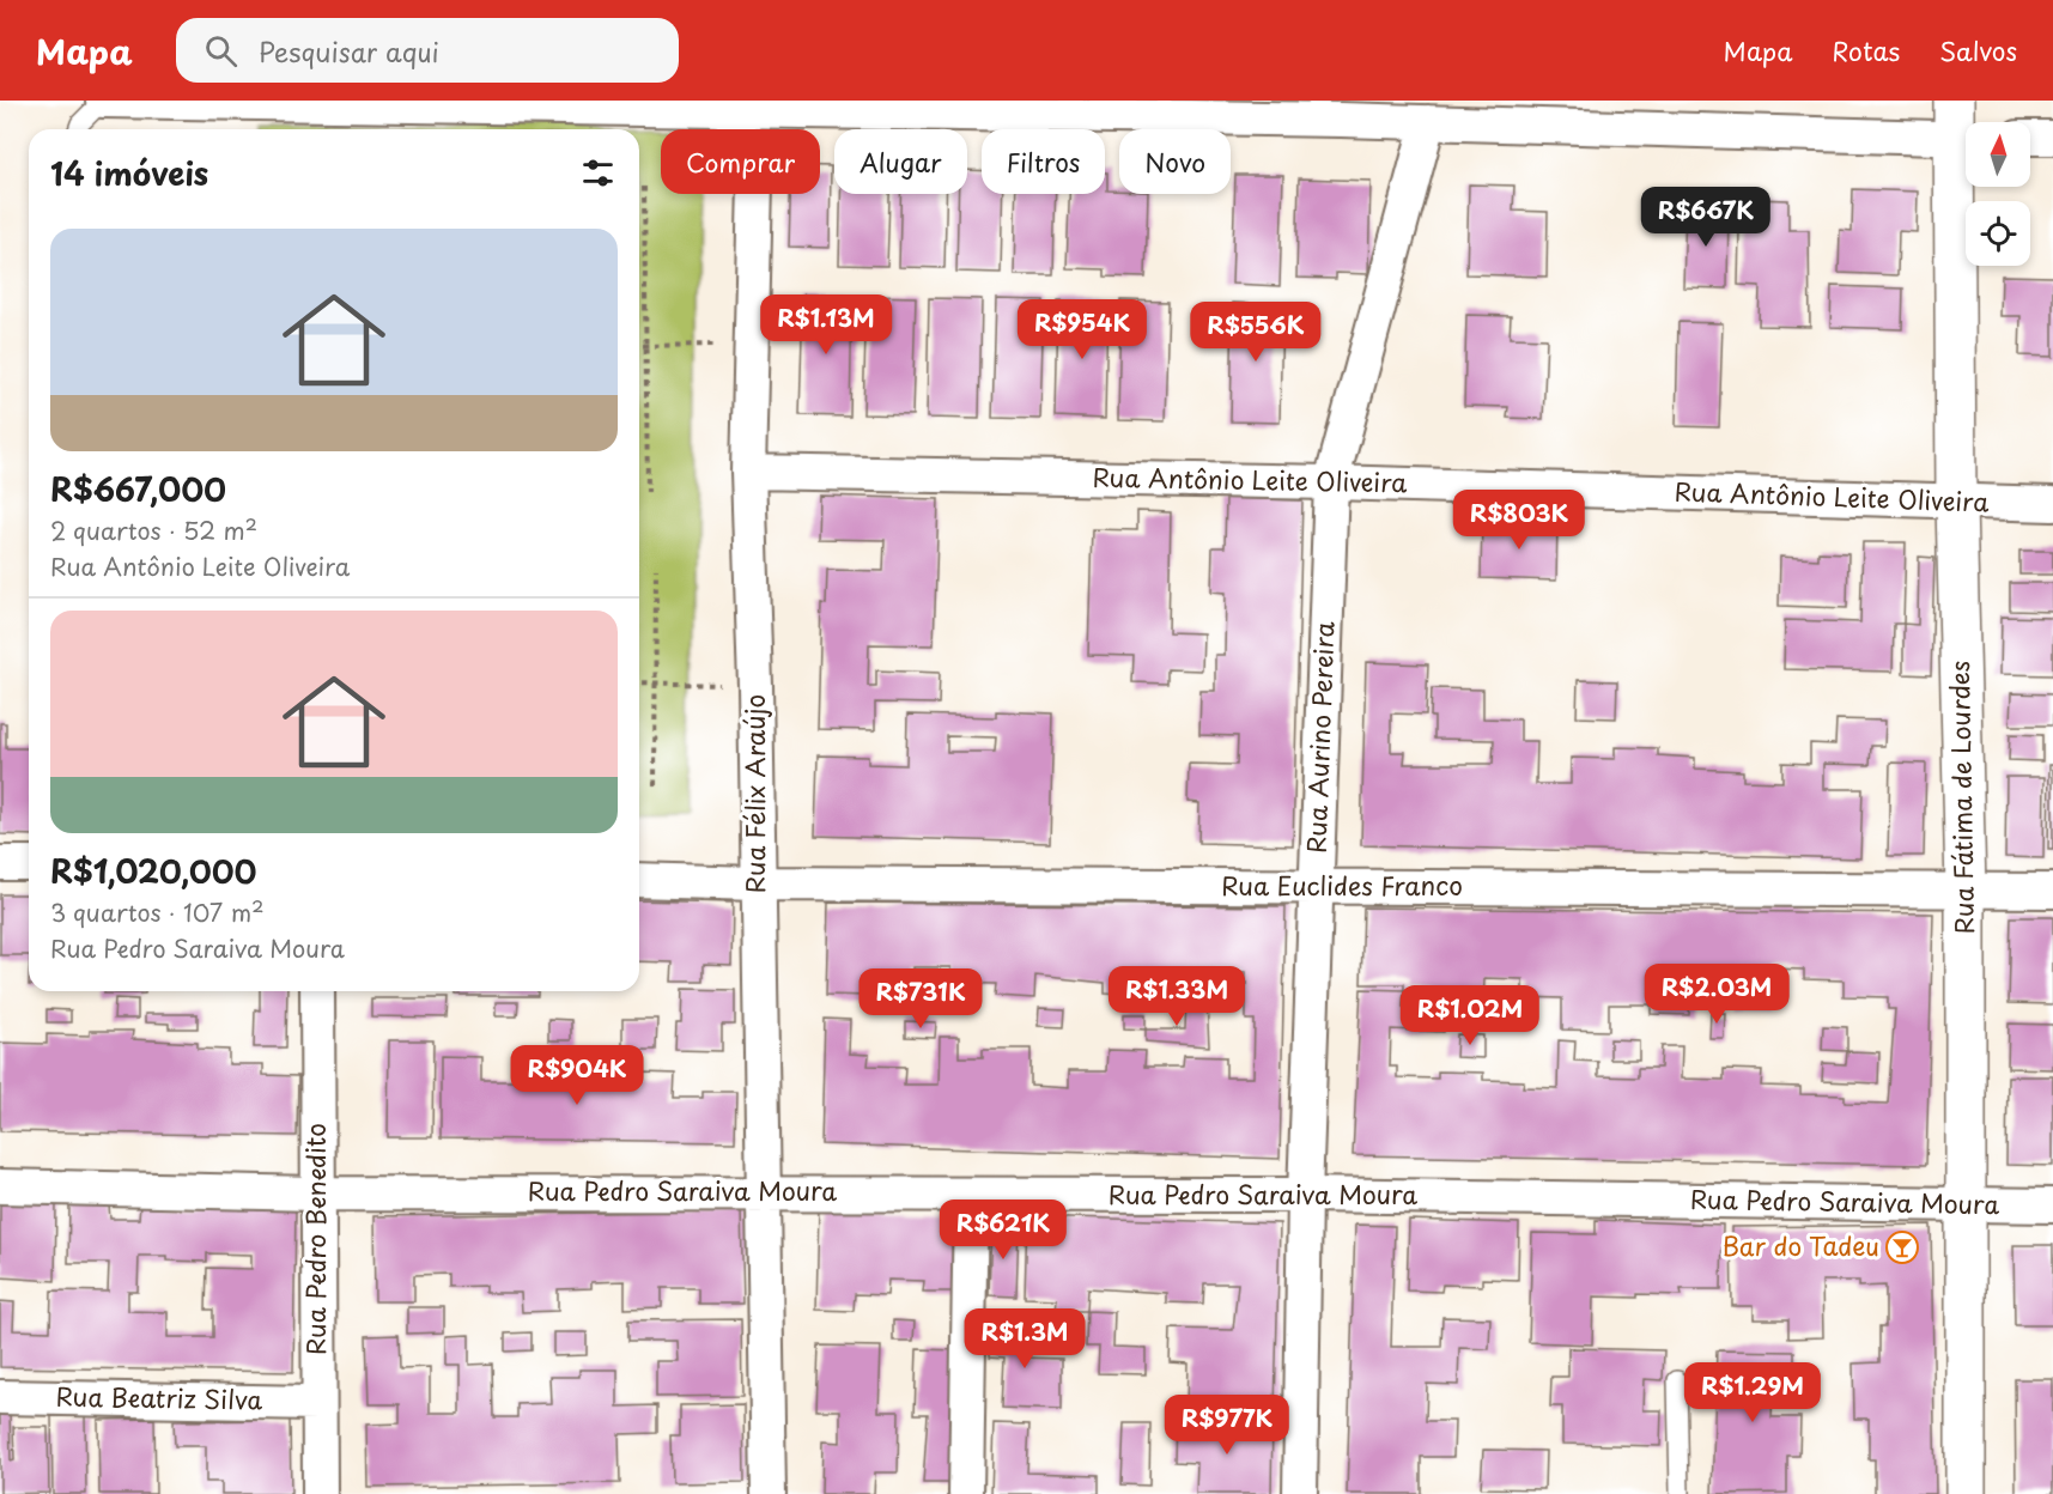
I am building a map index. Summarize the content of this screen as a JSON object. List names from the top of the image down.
{
  "streets": {
    "street": [
      "Rua Antônio Leite Oliveira",
      "Rua Aurino Pereira",
      "Rua Félix Araújo",
      "Rua Fátima de Lourdes",
      "Rua Euclides Franco",
      "Rua Pedro Saraiva Moura",
      "Rua Pedro Benedito",
      "Rua Beatriz Silva"
    ]
  },
  "crossings": [
    ["Rua Antônio Leite Oliveira", "Rua Aurino Pereira"],
    ["Rua Antônio Leite Oliveira", "Rua Félix Araújo"],
    ["Rua Antônio Leite Oliveira", "Rua Fátima de Lourdes"],
    ["Rua Aurino Pereira", "Rua Euclides Franco"],
    ["Rua Aurino Pereira", "Rua Pedro Saraiva Moura"],
    ["Rua Félix Araújo", "Rua Euclides Franco"],
    ["Rua Félix Araújo", "Rua Pedro Saraiva Moura"],
    ["Rua Fátima de Lourdes", "Rua Euclides Franco"],
    ["Rua Fátima de Lourdes", "Rua Pedro Saraiva Moura"],
    ["Rua Pedro Saraiva Moura", "Rua Pedro Benedito"],
    ["Rua Pedro Benedito", "Rua Beatriz Silva"]
  ],
  "places": {
    "bar": ["Bar do Tadeu"]
  },
  "north": "top",
  "page": {
    "header": "Mapa",
    "search": "Pesquisar aqui",
    "nav": ["Mapa", "Rotas", "Salvos"],
    "chip": [
      "Comprar",
      "Alugar",
      "Filtros",
      "Novo"
    ],
    "heading": "14 imóveis",
    "price": [
      "R$667K",
      "R$1.13M",
      "R$954K",
      "R$556K",
      "R$803K",
      "R$2.03M",
      "R$1.33M",
      "R$731K",
      "R$1.02M",
      "R$904K",
      "R$621K",
      "R$1.3M",
      "R$1.29M",
      "R$977K"
    ],
    "list": [
      {
        "name": "R$667,000",
        "note": "2 quartos · 52 m² · Rua Antônio Leite Oliveira"
      },
      {
        "name": "R$1,020,000",
        "note": "3 quartos · 107 m² · Rua Pedro Saraiva Moura"
      }
    ]
  }
}
